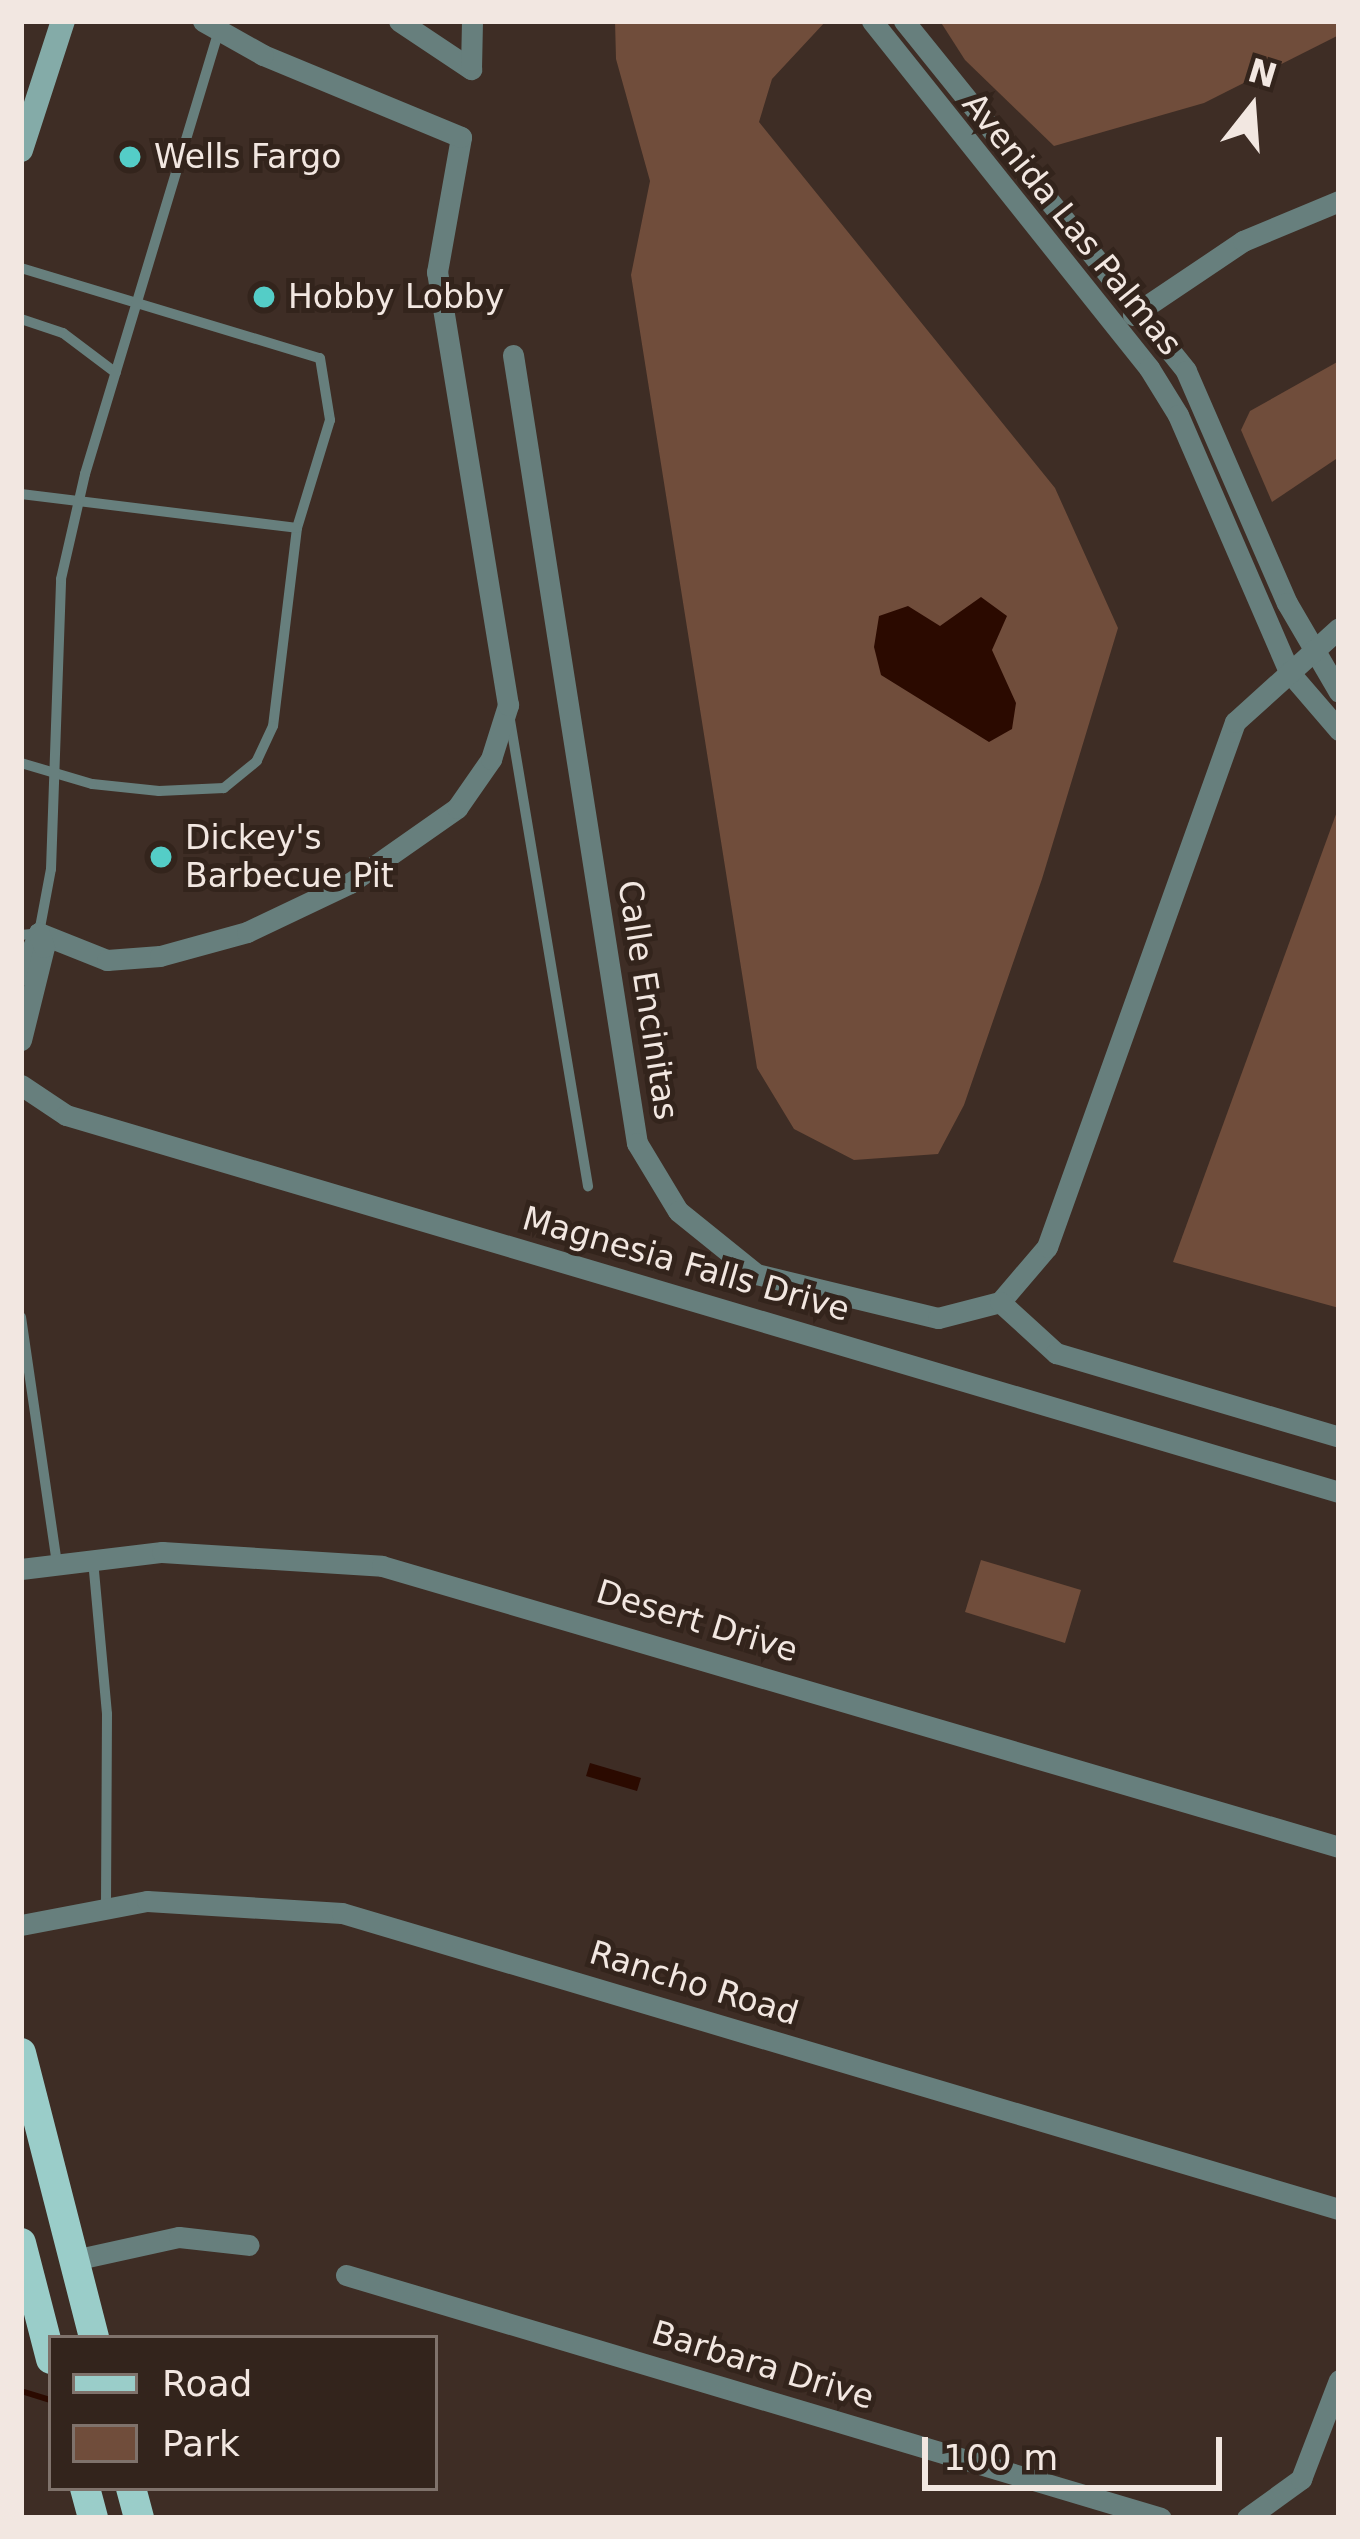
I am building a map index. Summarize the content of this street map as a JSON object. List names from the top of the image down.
{
  "streets": {
    "street": [
      "Avenida Las Palmas",
      "Calle Encinitas",
      "Magnesia Falls Drive",
      "Desert Drive",
      "Rancho Road",
      "Barbara Drive"
    ]
  },
  "places": ["Wells Fargo", "Hobby Lobby", "Dickey's Barbecue Pit"],
  "legend": ["Road", "Park"],
  "scale_bar": "100 m",
  "north": "top"
}
